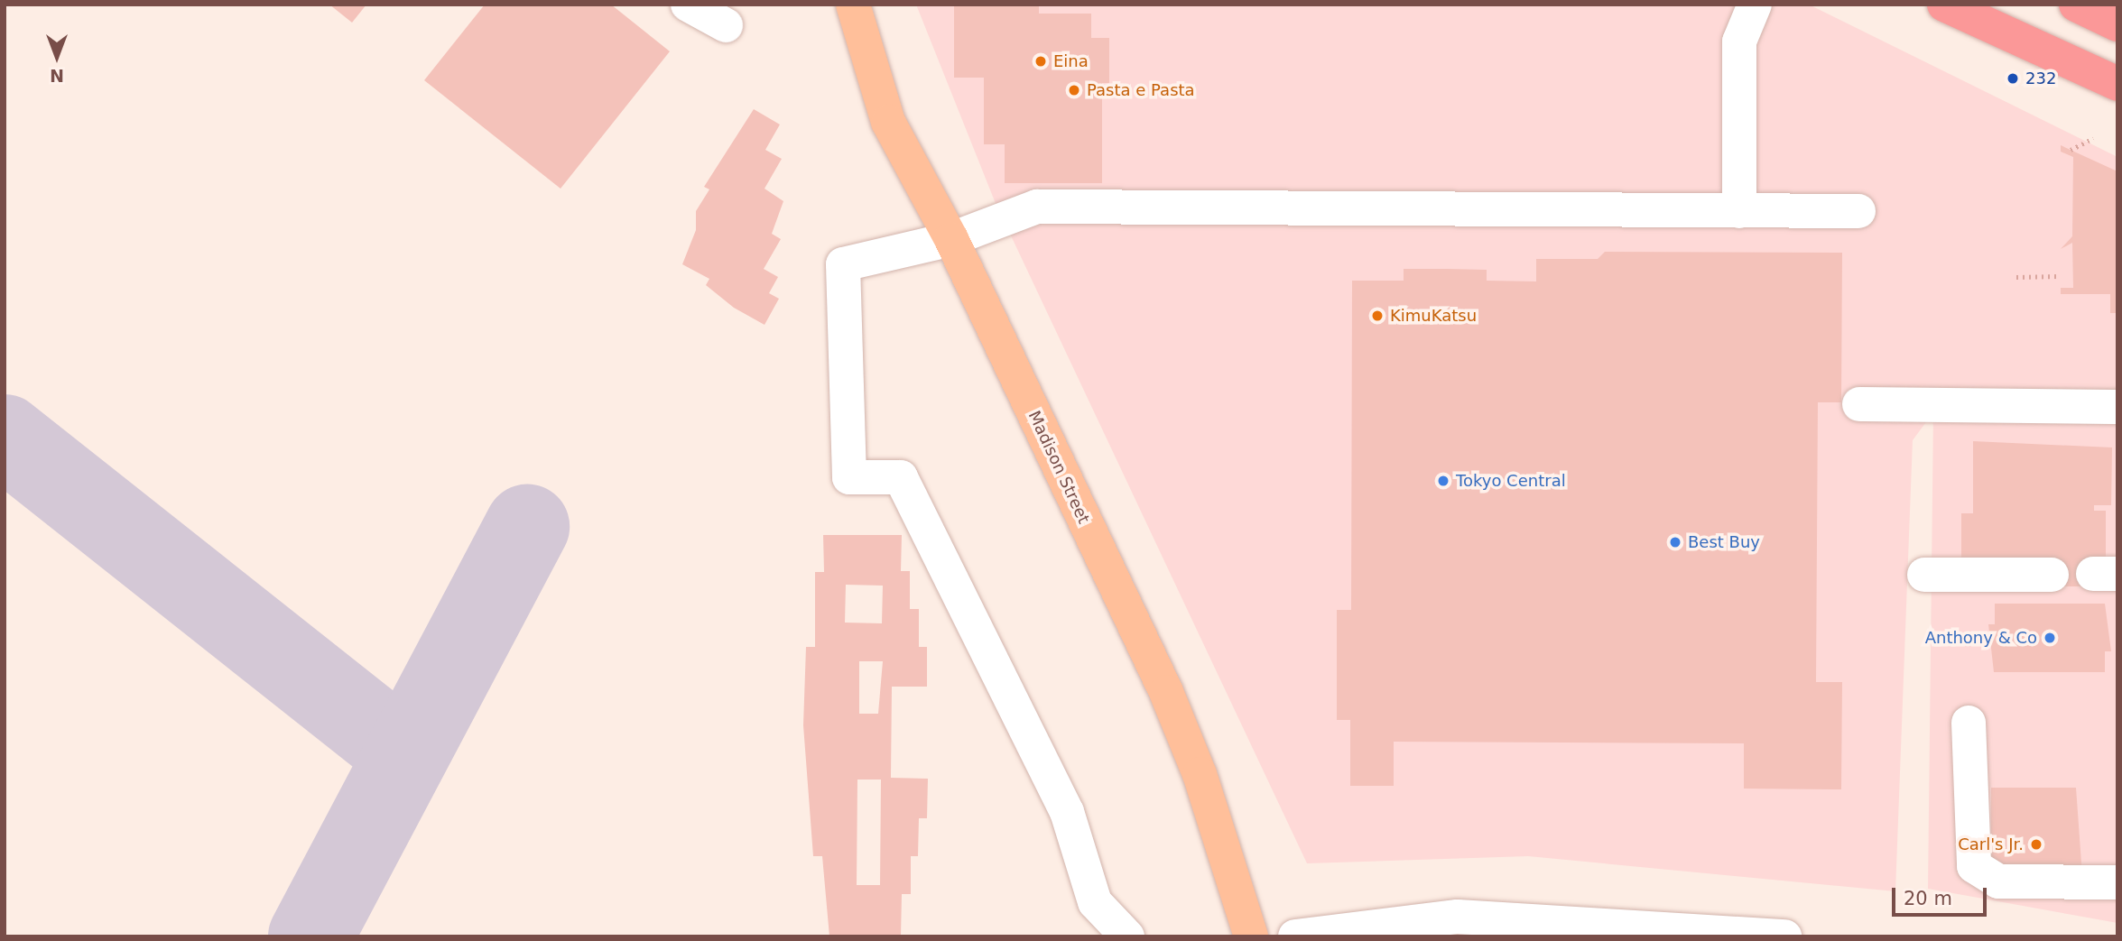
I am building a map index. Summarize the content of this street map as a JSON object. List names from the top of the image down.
{
  "streets": {
    "main road": ["Madison Street"]
  },
  "places": [
    "Eina",
    "232",
    "Pasta e Pasta",
    "KimuKatsu",
    "Tokyo Central",
    "Best Buy",
    "Anthony & Co",
    "Carl's Jr."
  ],
  "scale_bar": "20 m",
  "north": "bottom"
}
